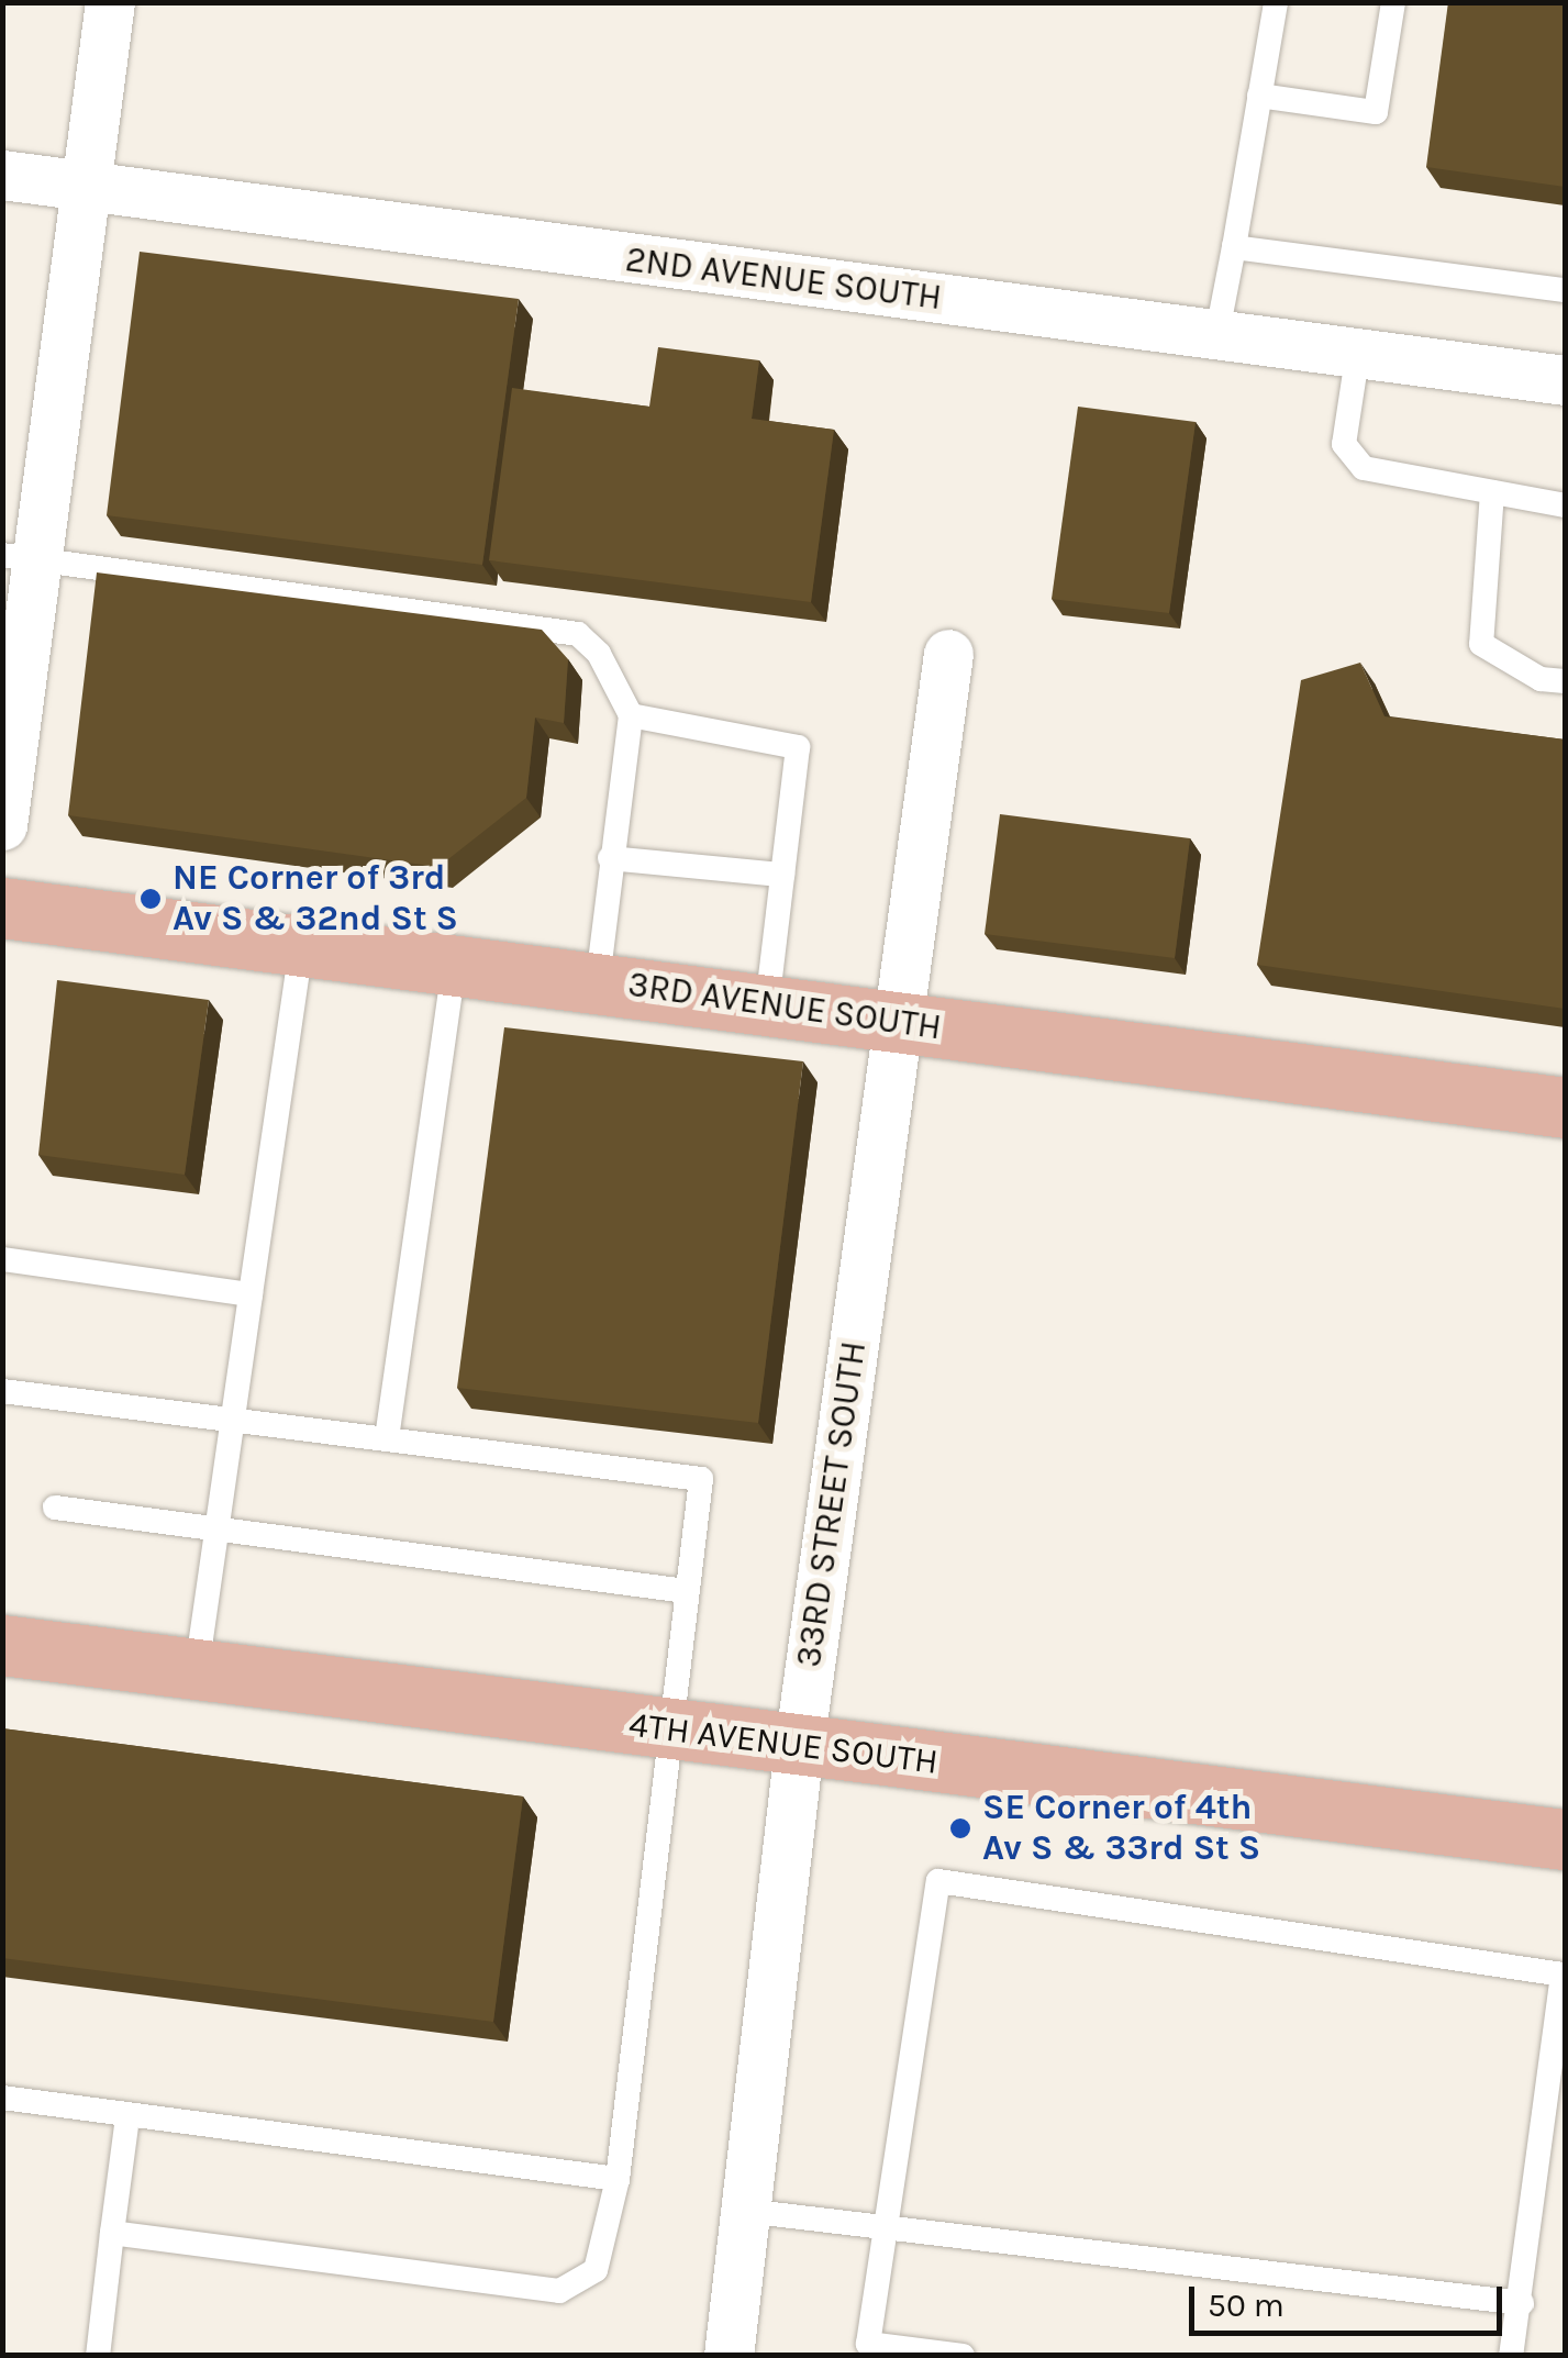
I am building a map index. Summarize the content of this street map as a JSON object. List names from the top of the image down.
{
  "streets": {
    "main road": ["3RD AVENUE SOUTH", "4TH AVENUE SOUTH"],
    "street": ["2ND AVENUE SOUTH", "33RD STREET SOUTH"]
  },
  "crossings": [
    ["3RD AVENUE SOUTH", "33RD STREET SOUTH"],
    ["33RD STREET SOUTH", "4TH AVENUE SOUTH"]
  ],
  "places": ["NE Corner of 3rd Av S & 32nd St S", "SE Corner of 4th Av S & 33rd St S"],
  "scale_bar": "50 m"
}
